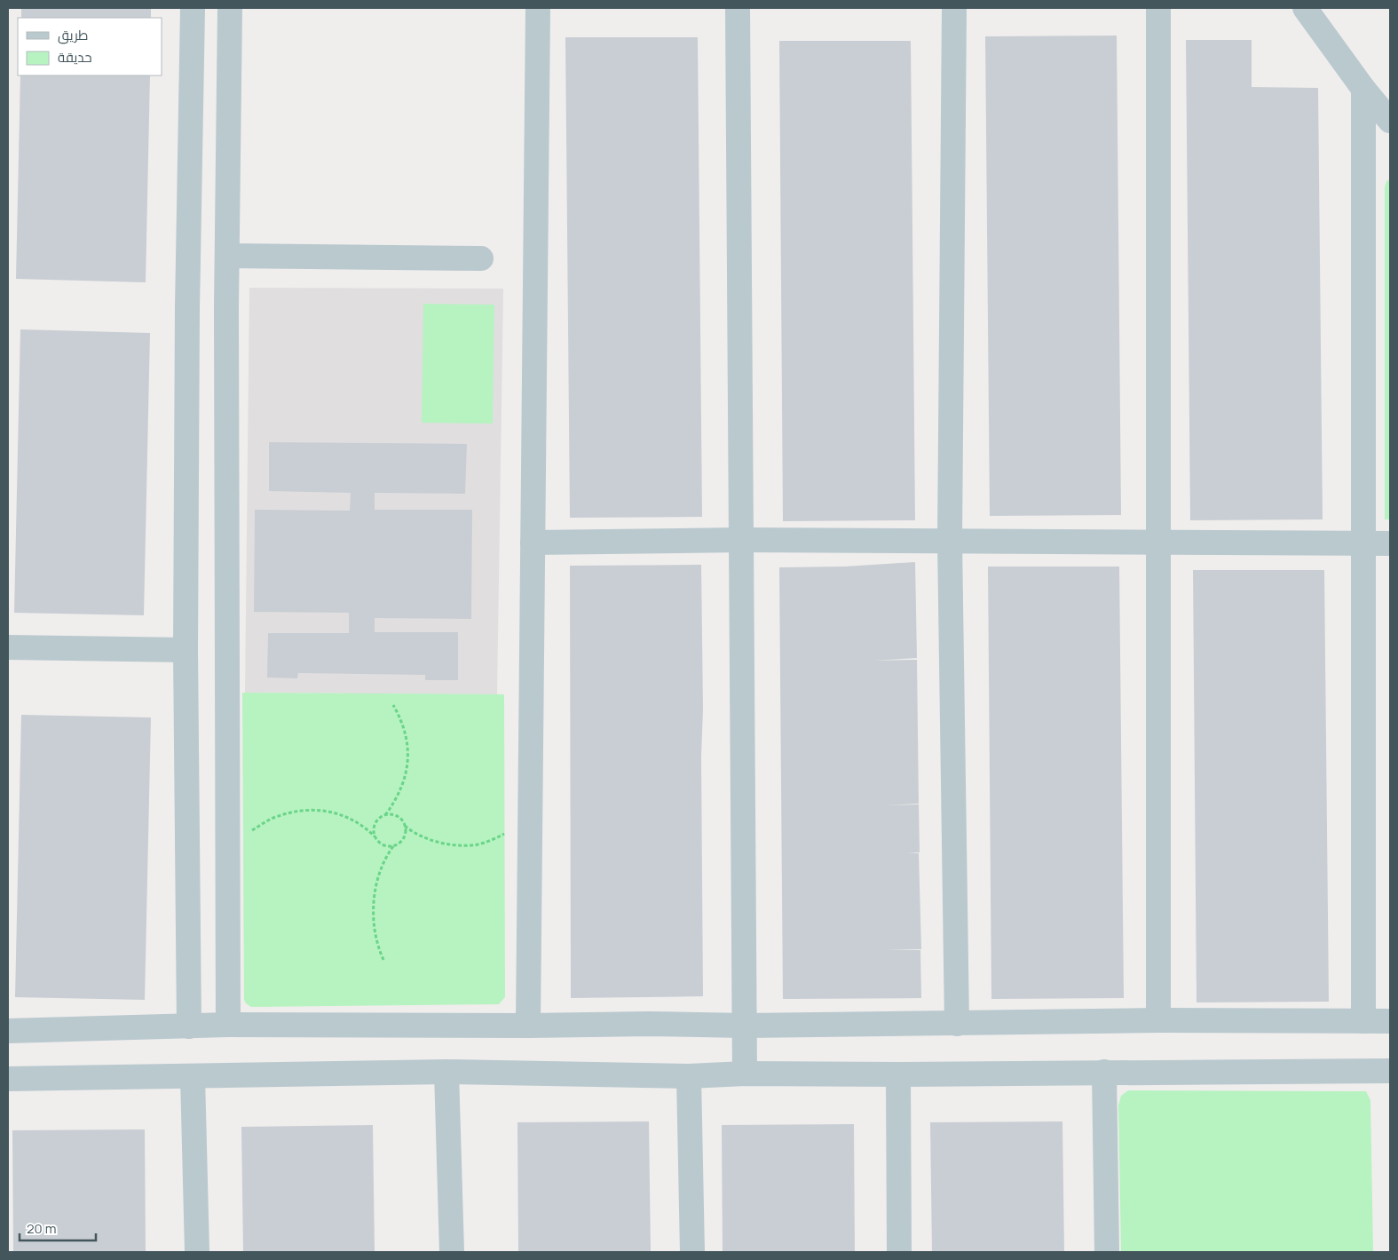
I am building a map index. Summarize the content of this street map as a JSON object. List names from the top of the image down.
{
  "legend": ["طريق", "حديقة"],
  "scale_bar": "20 m"
}
